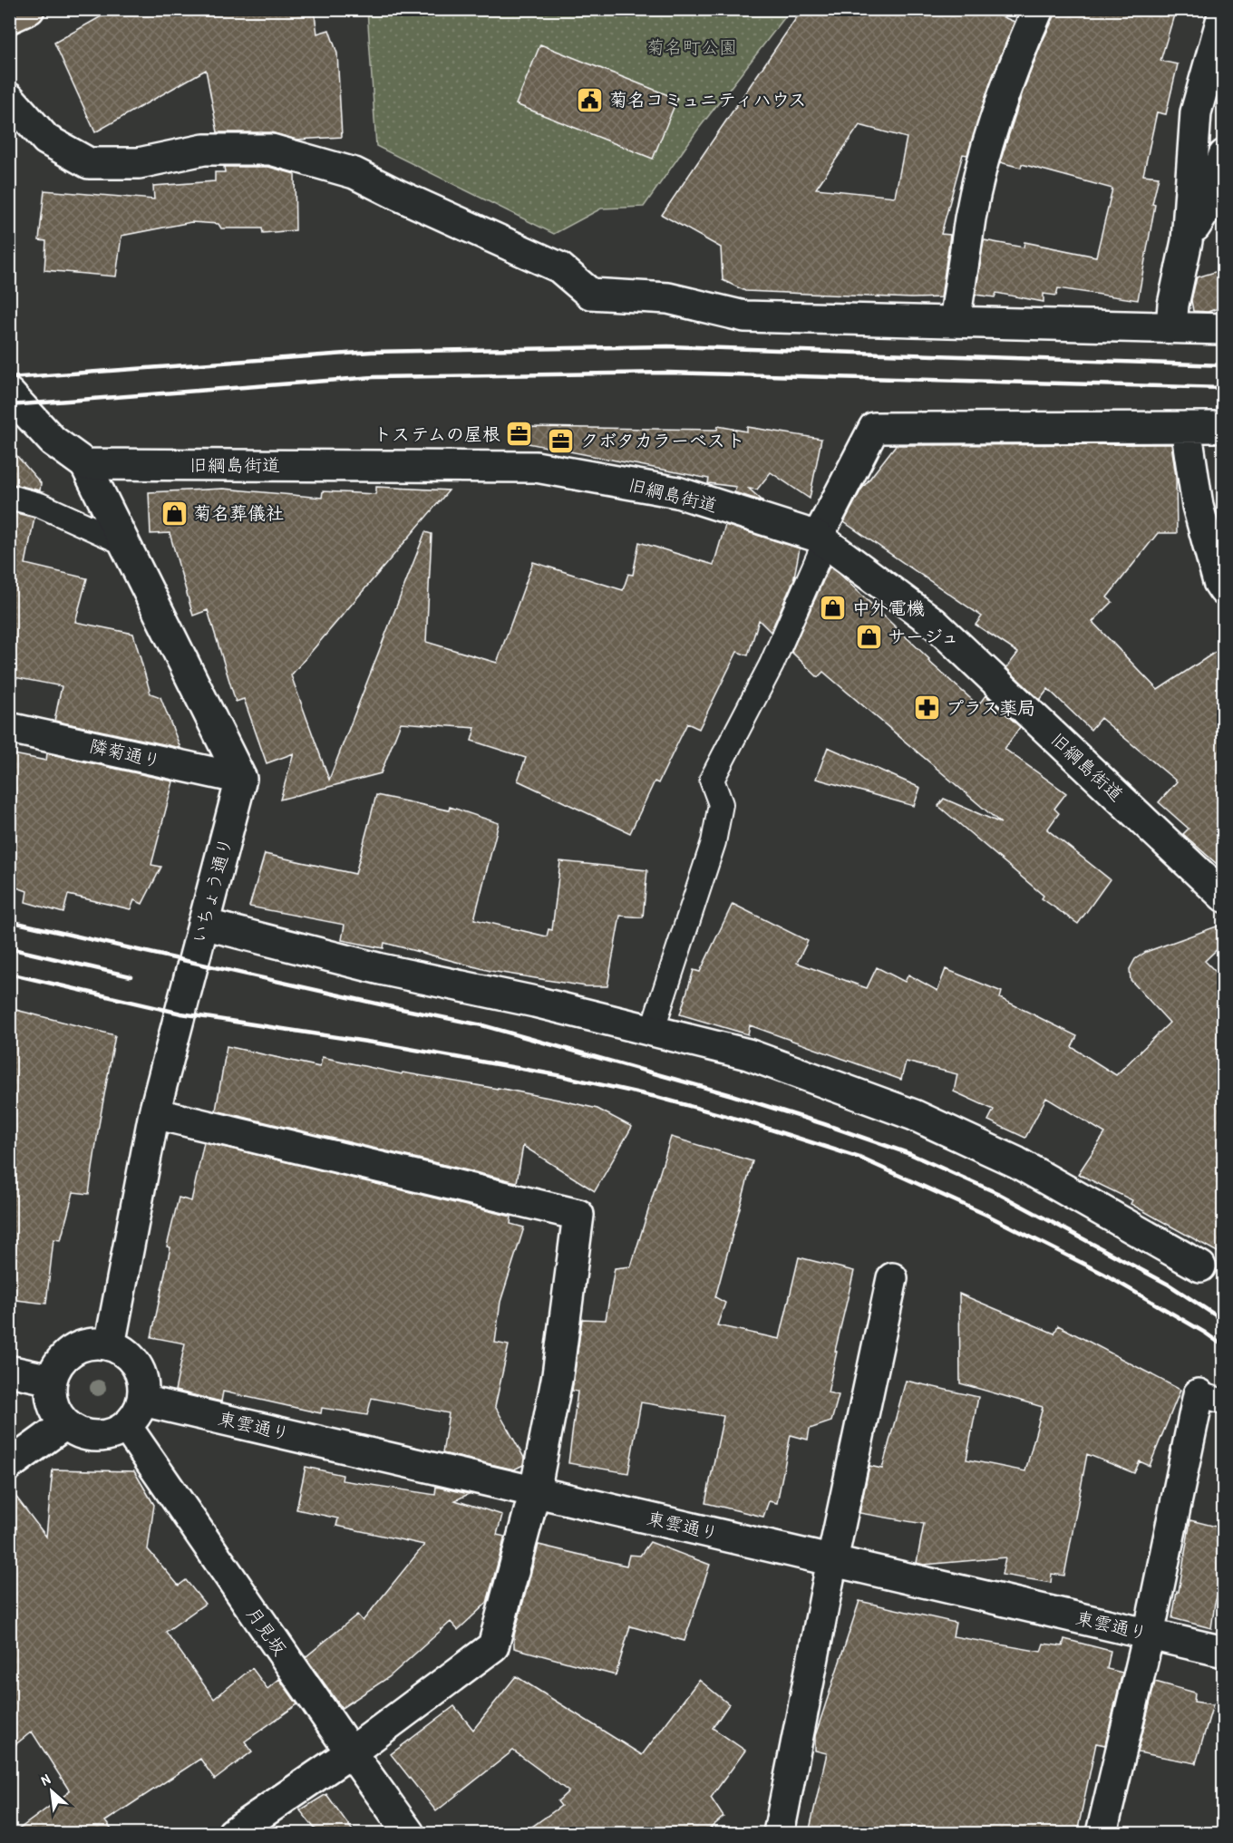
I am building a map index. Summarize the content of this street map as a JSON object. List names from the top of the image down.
{
  "streets": {
    "street": [
      "旧綱島街道",
      "隣菊通り",
      "いちょう通り",
      "東雲通り",
      "月見坂"
    ]
  },
  "crossings": [
    ["隣菊通り", "いちょう通り"],
    ["いちょう通り", "東雲通り"],
    ["いちょう通り", "月見坂"],
    ["東雲通り", "月見坂"]
  ],
  "parks": ["菊名町公園"],
  "places": {
    "public building": ["菊名コミュニティハウス"],
    "office": ["トステムの屋根", "クボタカラーベスト"],
    "shop": ["菊名葬儀社", "中外電機", "サージュ"],
    "pharmacy": ["プラス薬局"]
  },
  "north": "top left"
}
